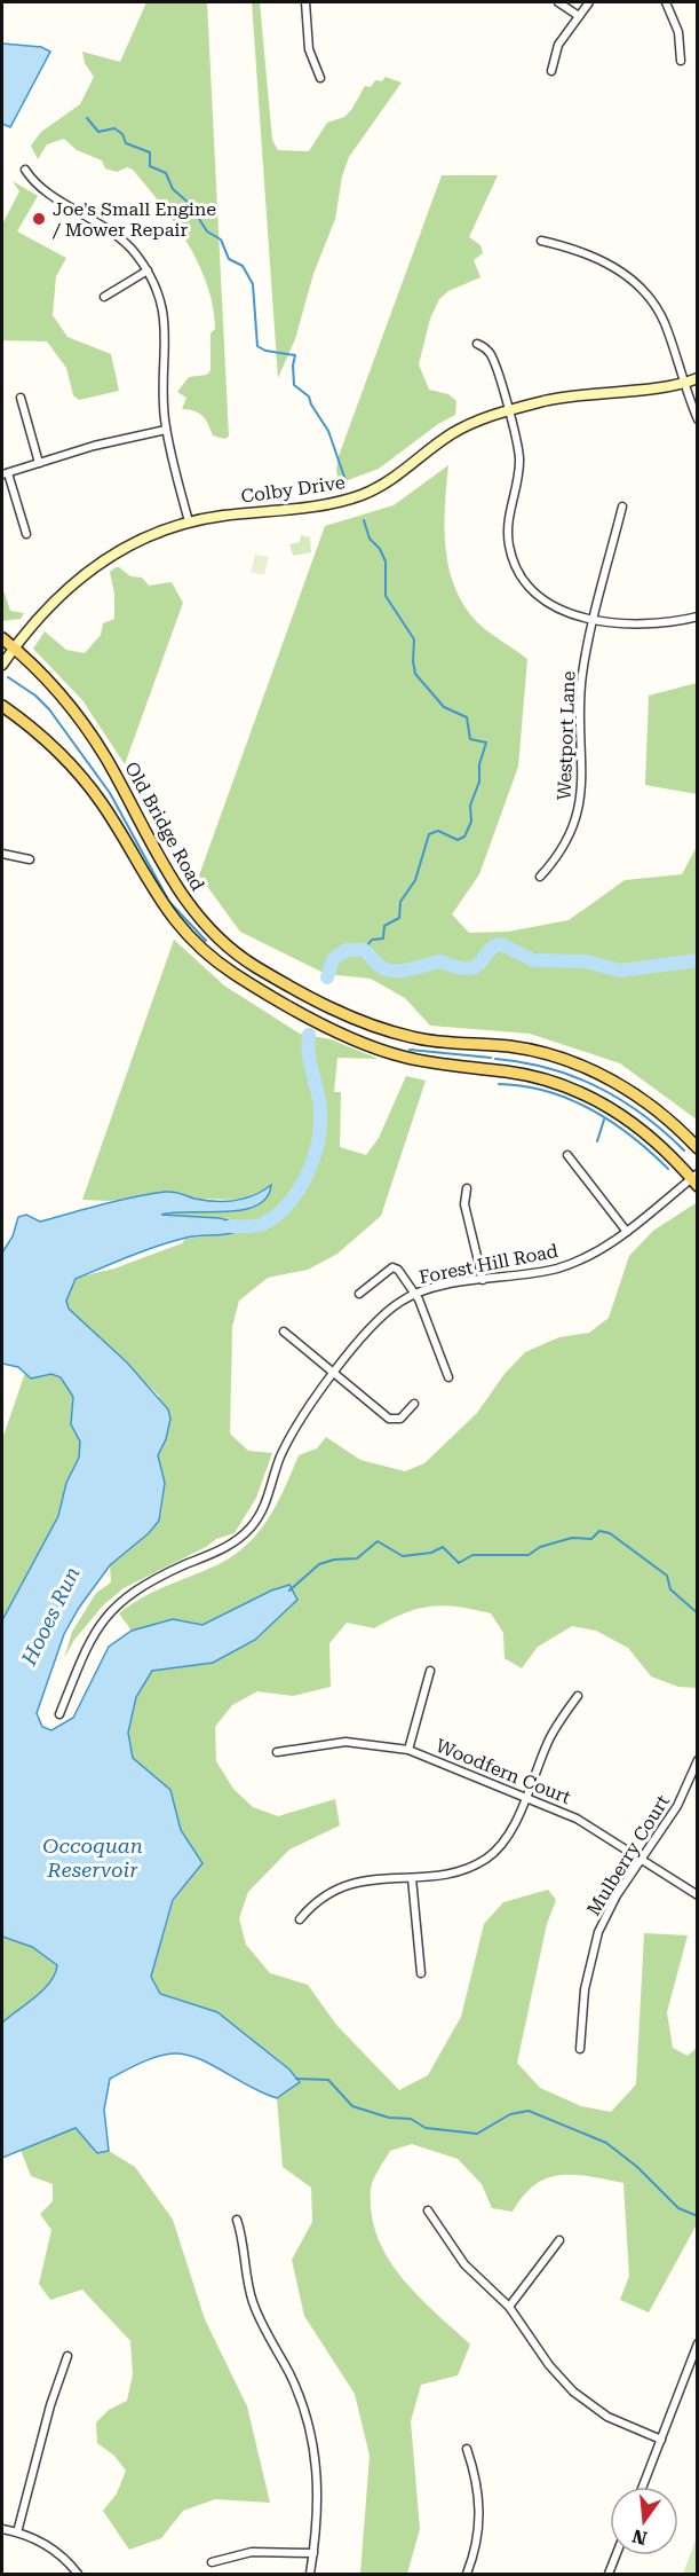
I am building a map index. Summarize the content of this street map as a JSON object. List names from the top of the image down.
{
  "streets": {
    "main road": ["Old Bridge Road"],
    "street": [
      "Colby Drive",
      "Westport Lane",
      "Forest Hill Road",
      "Woodfern Court",
      "Mulberry Court"
    ]
  },
  "crossings": [
    ["Colby Drive", "Old Bridge Road"],
    ["Woodfern Court", "Mulberry Court"]
  ],
  "water": ["Hooes Run", "Occoquan Reservoir"],
  "places": ["Joe's Small Engine / Mower Repair"],
  "north": "bottom"
}
